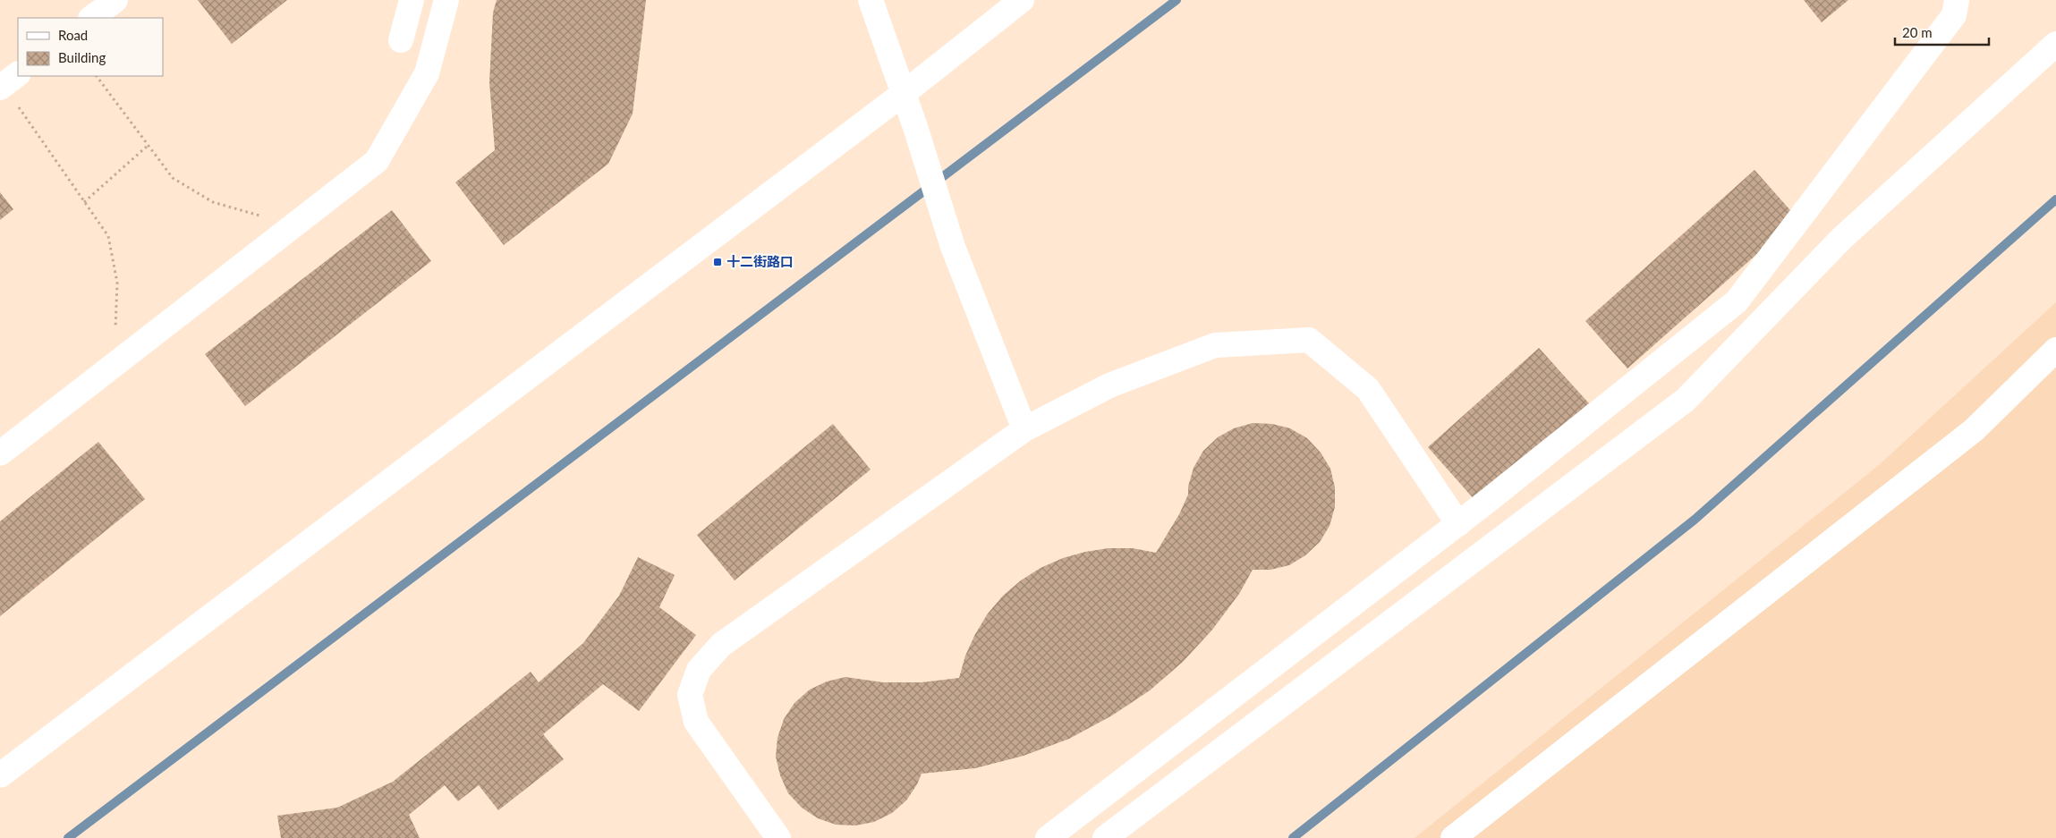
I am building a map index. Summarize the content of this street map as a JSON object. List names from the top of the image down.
{
  "places": {
    "transit": ["十二街路口"]
  },
  "legend": ["Road", "Building"],
  "scale_bar": "20 m"
}
